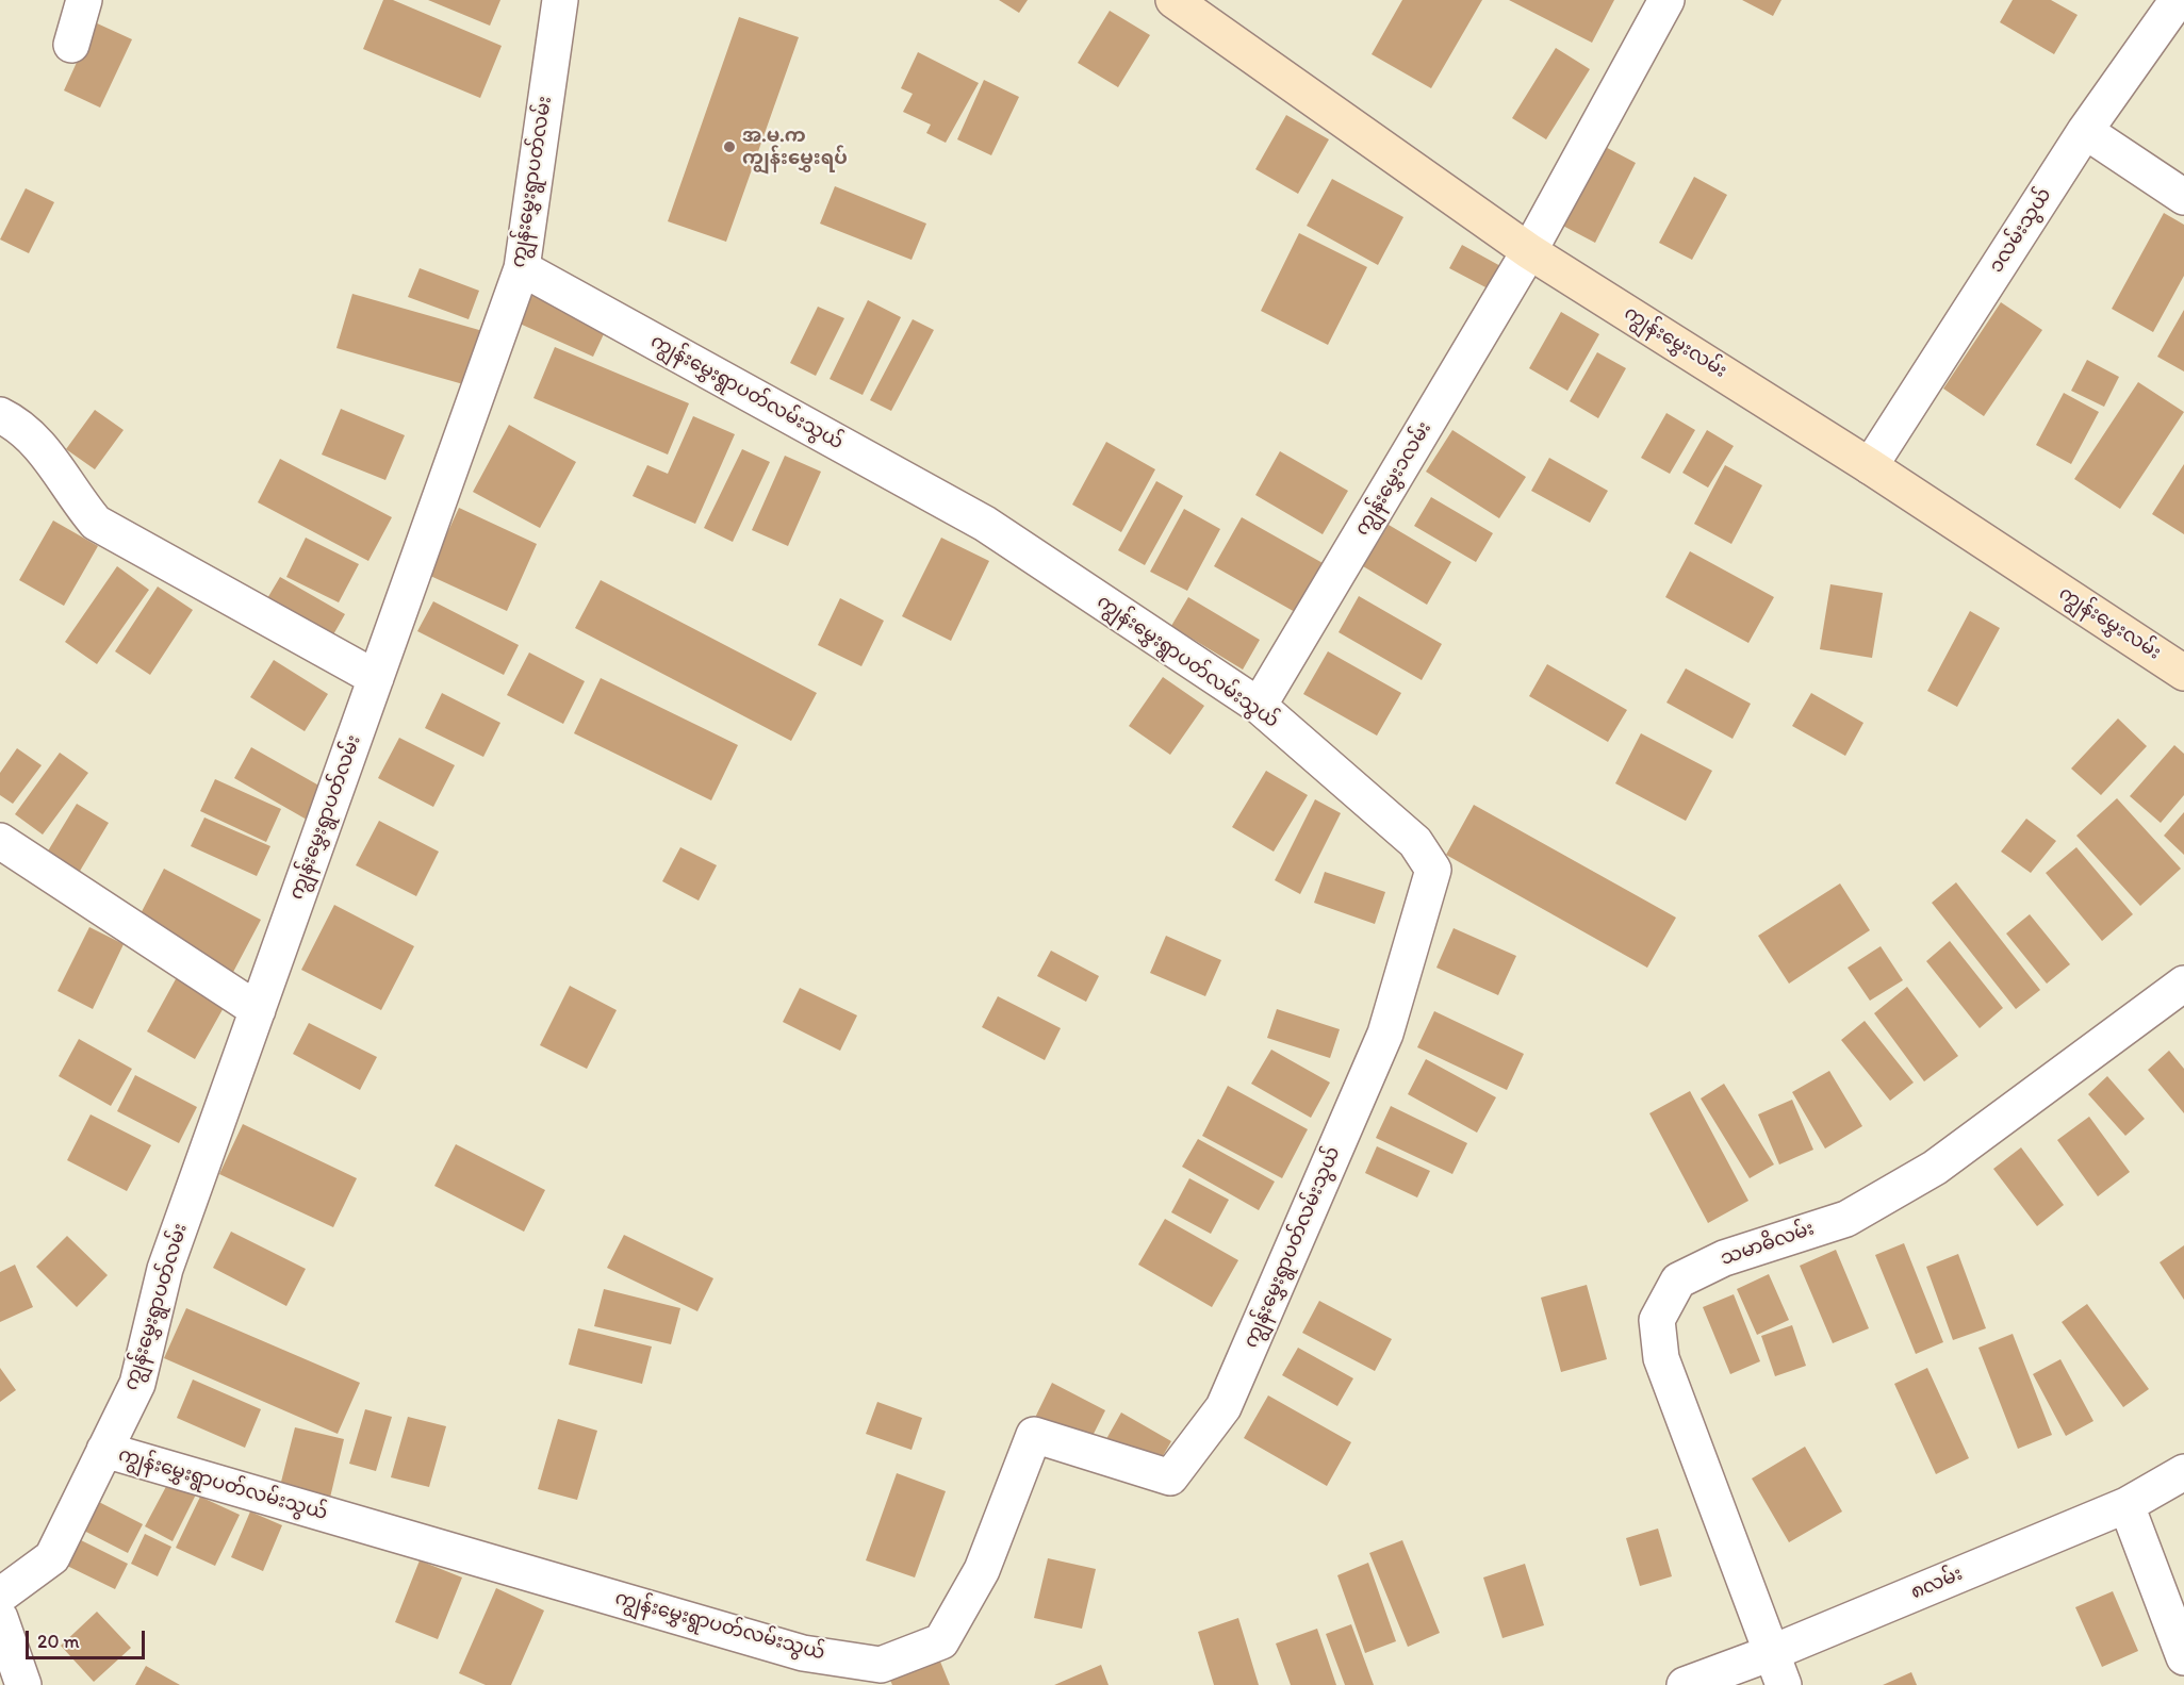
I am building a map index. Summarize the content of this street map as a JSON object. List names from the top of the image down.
{
  "streets": {
    "street": [
      "ကျွန်းမွှေးရွာပတ်လမ်း",
      "၁လမ်းသွယ်",
      "ကျွန်းမွှေးလမ်း",
      "ကျွန်းမွှေးရွာပတ်လမ်းသွယ်",
      "ကျွန်းမွှေး၁လမ်း",
      "သမာဓိလမ်း",
      "၈လမ်း"
    ]
  },
  "crossings": [
    ["ကျွန်းမွှေးရွာပတ်လမ်း", "ကျွန်းမွှေးရွာပတ်လမ်းသွယ်"],
    ["၁လမ်းသွယ်", "ကျွန်းမွှေးလမ်း"],
    ["ကျွန်းမွှေးလမ်း", "ကျွန်းမွှေး၁လမ်း"],
    ["ကျွန်းမွှေးရွာပတ်လမ်းသွယ်", "ကျွန်းမွှေး၁လမ်း"],
    ["သမာဓိလမ်း", "၈လမ်း"]
  ],
  "places": ["အ.မ.က ကျွန်းမွှေးရပ်"],
  "scale_bar": "20 m"
}
